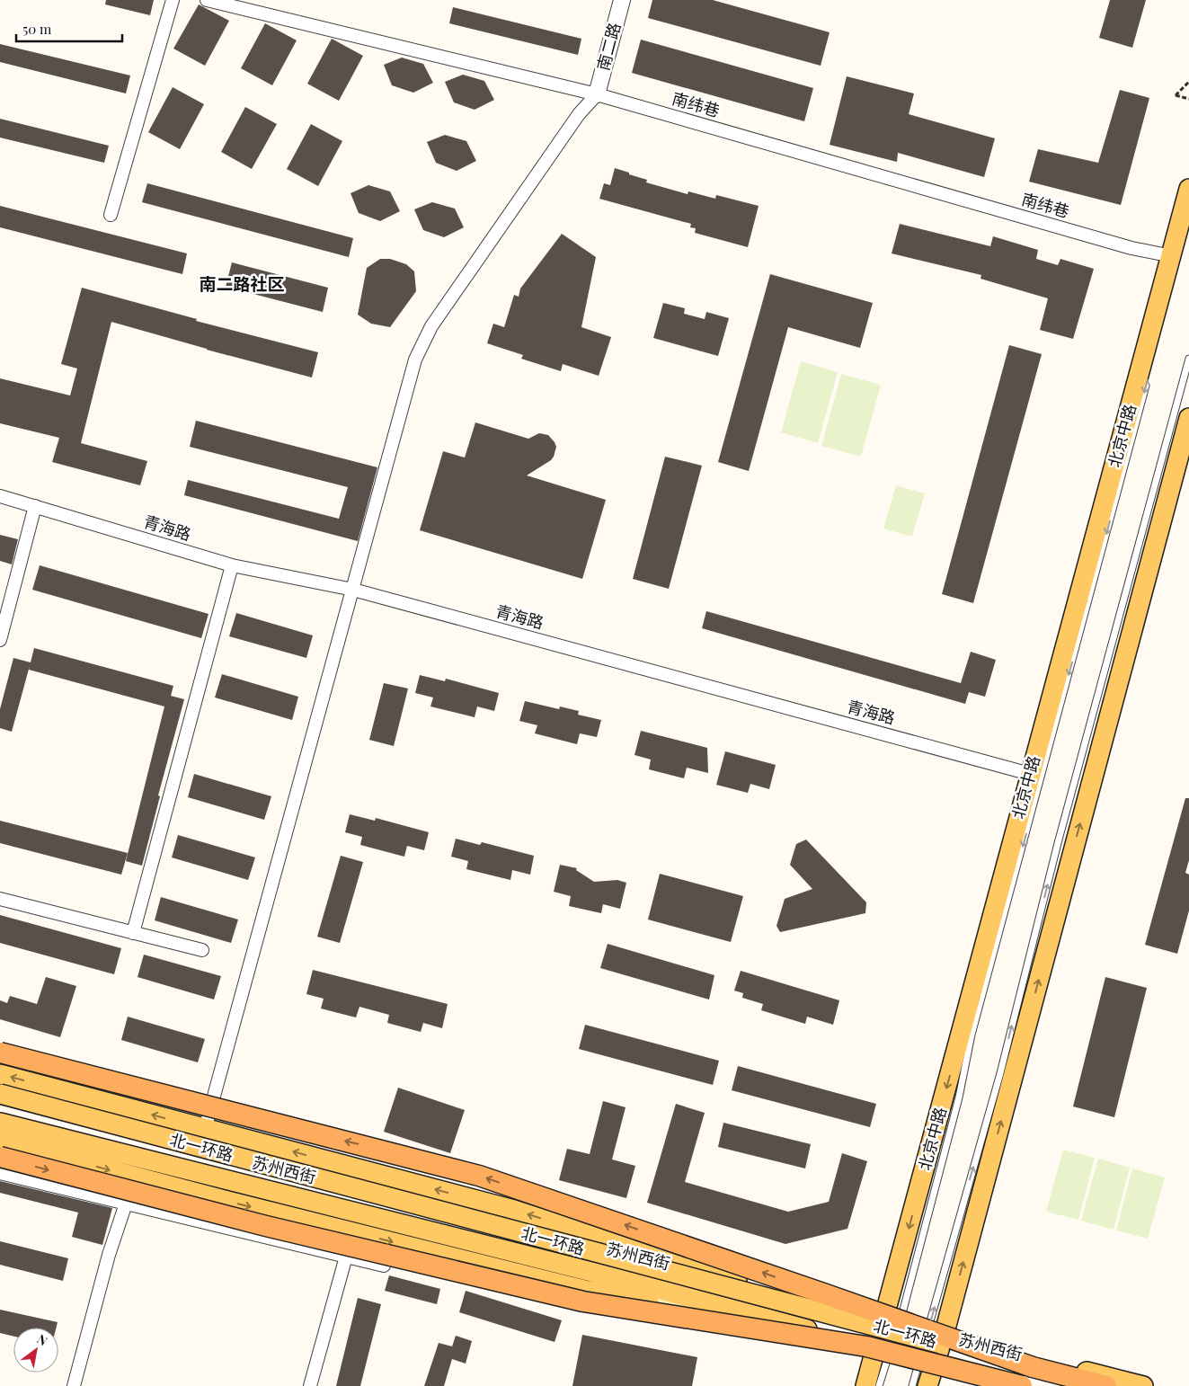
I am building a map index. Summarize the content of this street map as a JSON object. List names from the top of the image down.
{
  "streets": {
    "highway": ["北一环路"],
    "main road": ["北京中路", "苏州西街"],
    "street": ["南二路", "南纬巷", "青海路"]
  },
  "crossings": [
    ["南二路", "南纬巷"],
    ["南纬巷", "北京中路"],
    ["北京中路", "青海路"],
    ["北京中路", "北一环路"],
    ["北京中路", "苏州西街"],
    ["北一环路", "苏州西街"]
  ],
  "districts": ["南二路社区"],
  "scale_bar": "50 m",
  "north": "top right"
}
